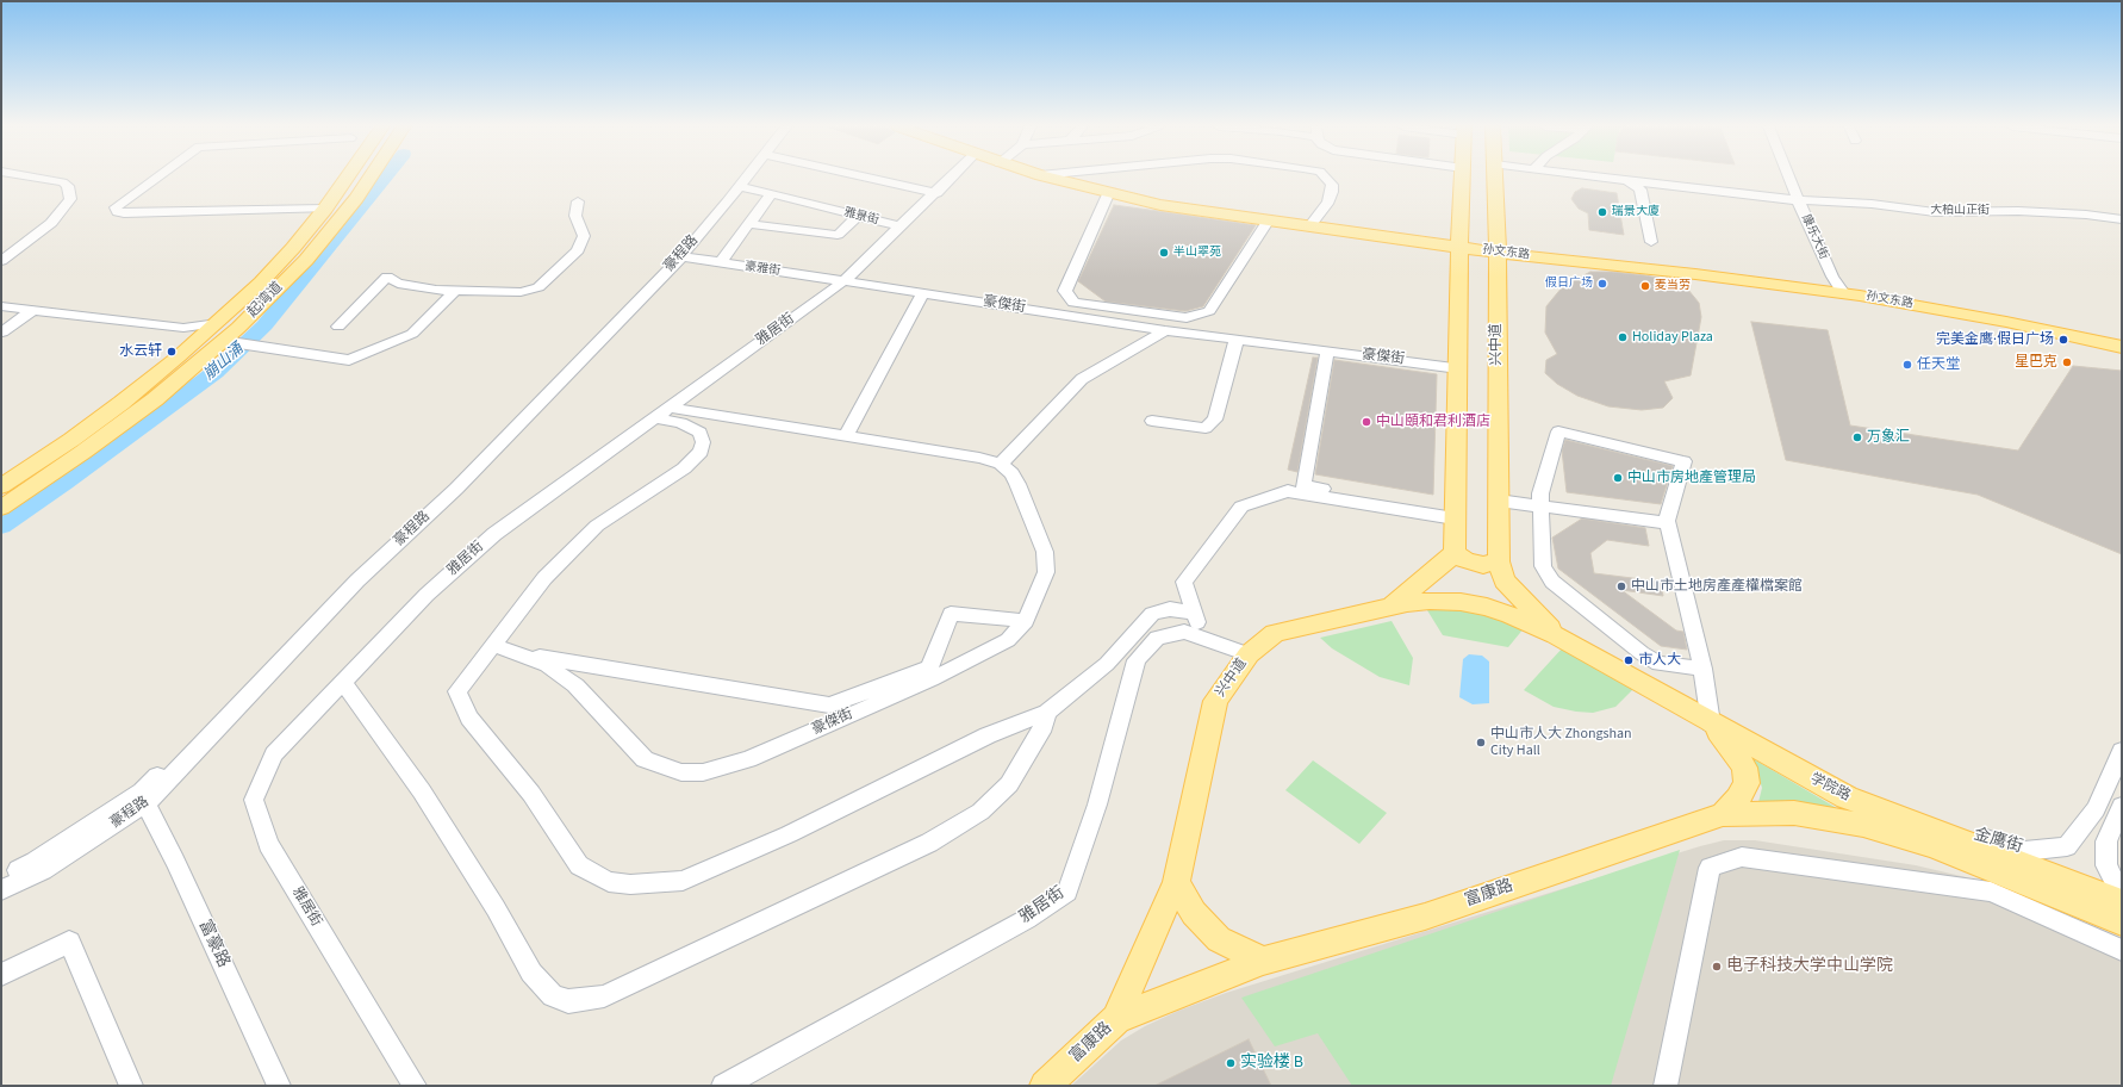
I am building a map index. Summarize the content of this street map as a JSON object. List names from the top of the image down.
{
  "streets": {
    "main road": [
      "孙文东路",
      "起湾道",
      "兴中道",
      "学院路",
      "富康路"
    ],
    "street": [
      "大柏山正街",
      "雅景街",
      "康乐大街",
      "豪程路",
      "豪雅街",
      "豪傑街",
      "雅居街",
      "金鹰街",
      "富豪路"
    ]
  },
  "crossings": [
    ["大柏山正街", "康乐大街"],
    ["雅景街", "豪程路"],
    ["雅景街", "雅居街"],
    ["康乐大街", "孙文东路"],
    ["孙文东路", "兴中道"],
    ["豪程路", "豪雅街"],
    ["豪程路", "富豪路"],
    ["豪雅街", "豪傑街"],
    ["豪雅街", "雅居街"],
    ["豪傑街", "雅居街"],
    ["雅居街", "兴中道"],
    ["兴中道", "学院路"],
    ["兴中道", "富康路"],
    ["学院路", "金鹰街"],
    ["学院路", "富康路"]
  ],
  "water": ["崩山涌"],
  "places": [
    "瑞景大廈",
    "半山翠苑",
    "假日广场",
    "麦当劳",
    "Holiday Plaza",
    "完美金鹰·假日广场",
    "水云轩",
    "星巴克",
    "任天堂",
    "中山頤和君利酒店",
    "万象汇",
    "中山市房地產管理局",
    "中山市土地房產產權檔案館",
    "市人大",
    "中山市人大 Zhongshan City Hall",
    "电子科技大学中山学院",
    "实验楼 B"
  ]
}
